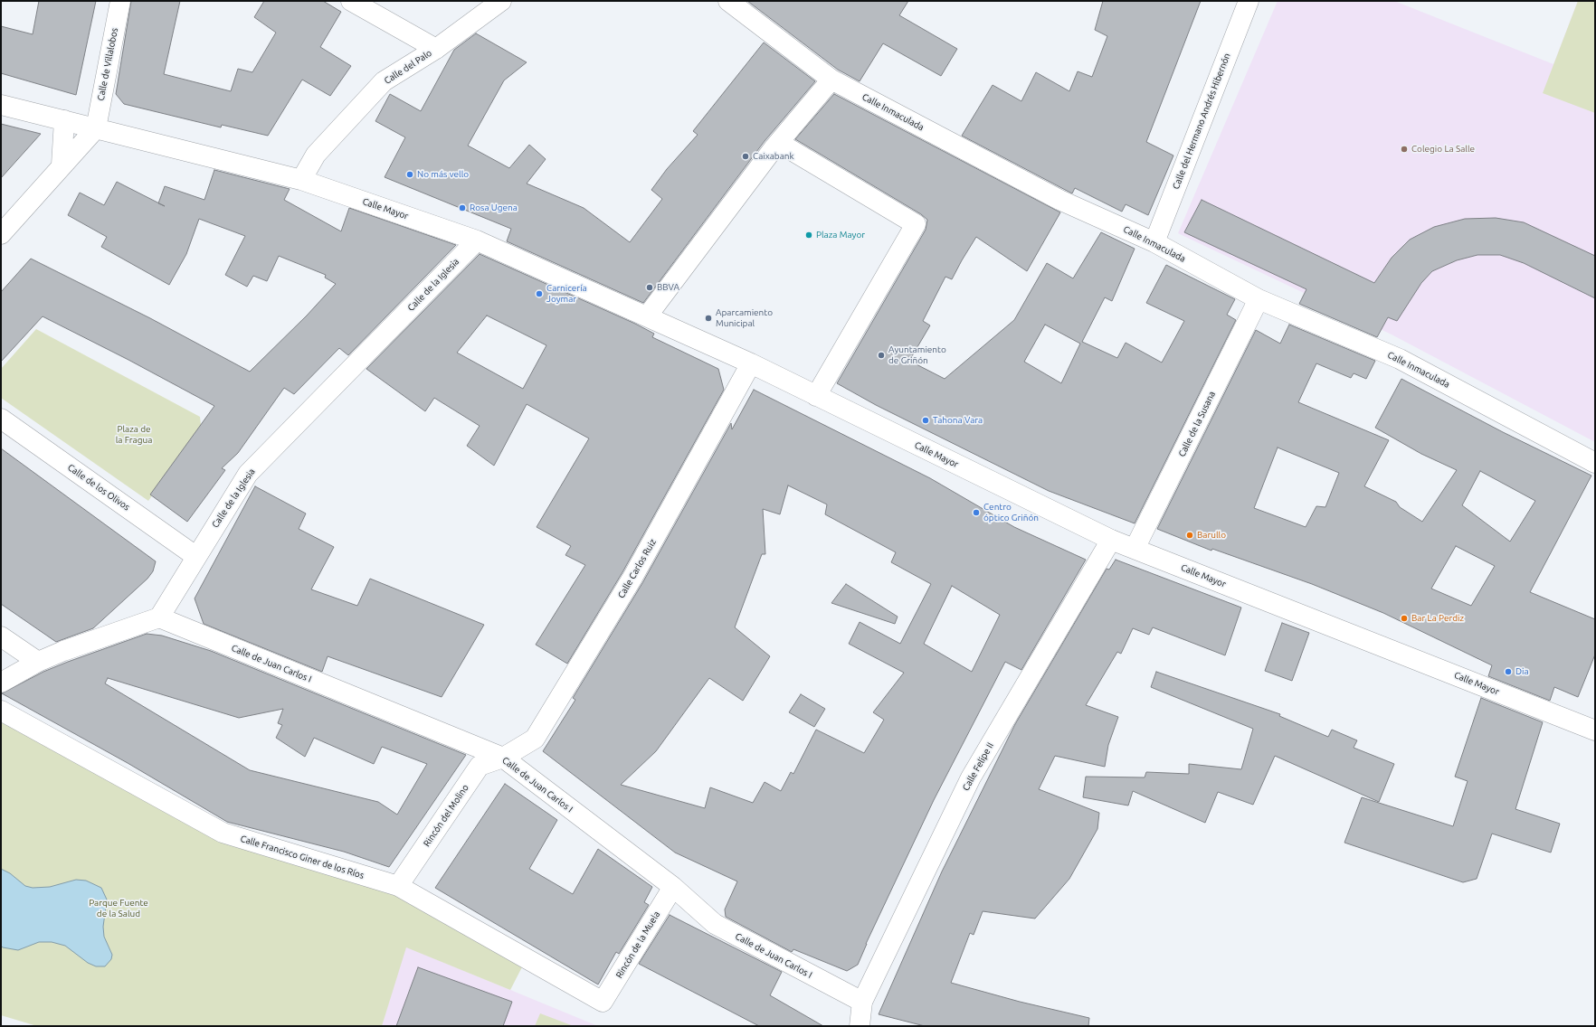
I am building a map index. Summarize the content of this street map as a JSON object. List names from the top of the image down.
{
  "streets": {
    "street": [
      "Calle de Villalobos",
      "Calle del Palo",
      "Calle Inmaculada",
      "Calle del Hermano Andrés Hibernón",
      "Calle Mayor",
      "Calle de la Iglesia",
      "Calle de la Susana",
      "Calle de los Olivos",
      "Calle Carlos Ruiz",
      "Calle de Juan Carlos I",
      "Calle Felipe II",
      "Rincón del Molino",
      "Calle Francisco Giner de los Ríos",
      "Rincón de la Muela"
    ]
  },
  "crossings": [
    ["Calle de Villalobos", "Calle Mayor"],
    ["Calle del Palo", "Calle Mayor"],
    ["Calle Inmaculada", "Calle del Hermano Andrés Hibernón"],
    ["Calle Inmaculada", "Calle de la Susana"],
    ["Calle Mayor", "Calle de la Iglesia"],
    ["Calle Mayor", "Calle de la Susana"],
    ["Calle Mayor", "Calle Carlos Ruiz"],
    ["Calle Mayor", "Calle Felipe II"],
    ["Calle de la Iglesia", "Calle de los Olivos"],
    ["Calle de la Iglesia", "Calle de Juan Carlos I"],
    ["Calle Carlos Ruiz", "Calle de Juan Carlos I"],
    ["Calle Carlos Ruiz", "Rincón del Molino"],
    ["Calle de Juan Carlos I", "Calle Felipe II"],
    ["Calle de Juan Carlos I", "Rincón del Molino"],
    ["Calle de Juan Carlos I", "Rincón de la Muela"],
    ["Rincón del Molino", "Calle Francisco Giner de los Ríos"],
    ["Calle Francisco Giner de los Ríos", "Rincón de la Muela"]
  ],
  "parks": ["Plaza de la Fragua", "Parque Fuente de la Salud"],
  "places": [
    "Colegio La Salle",
    "Caixabank",
    "No más vello",
    "Rosa Ugena",
    "Plaza Mayor",
    "BBVA",
    "Carnicería Joymar",
    "Aparcamiento Municipal",
    "Ayuntamiento de Griñón",
    "Tahona Vara",
    "Centro óptico Griñón",
    "Barullo",
    "Bar La Perdiz",
    "Dia"
  ]
}
